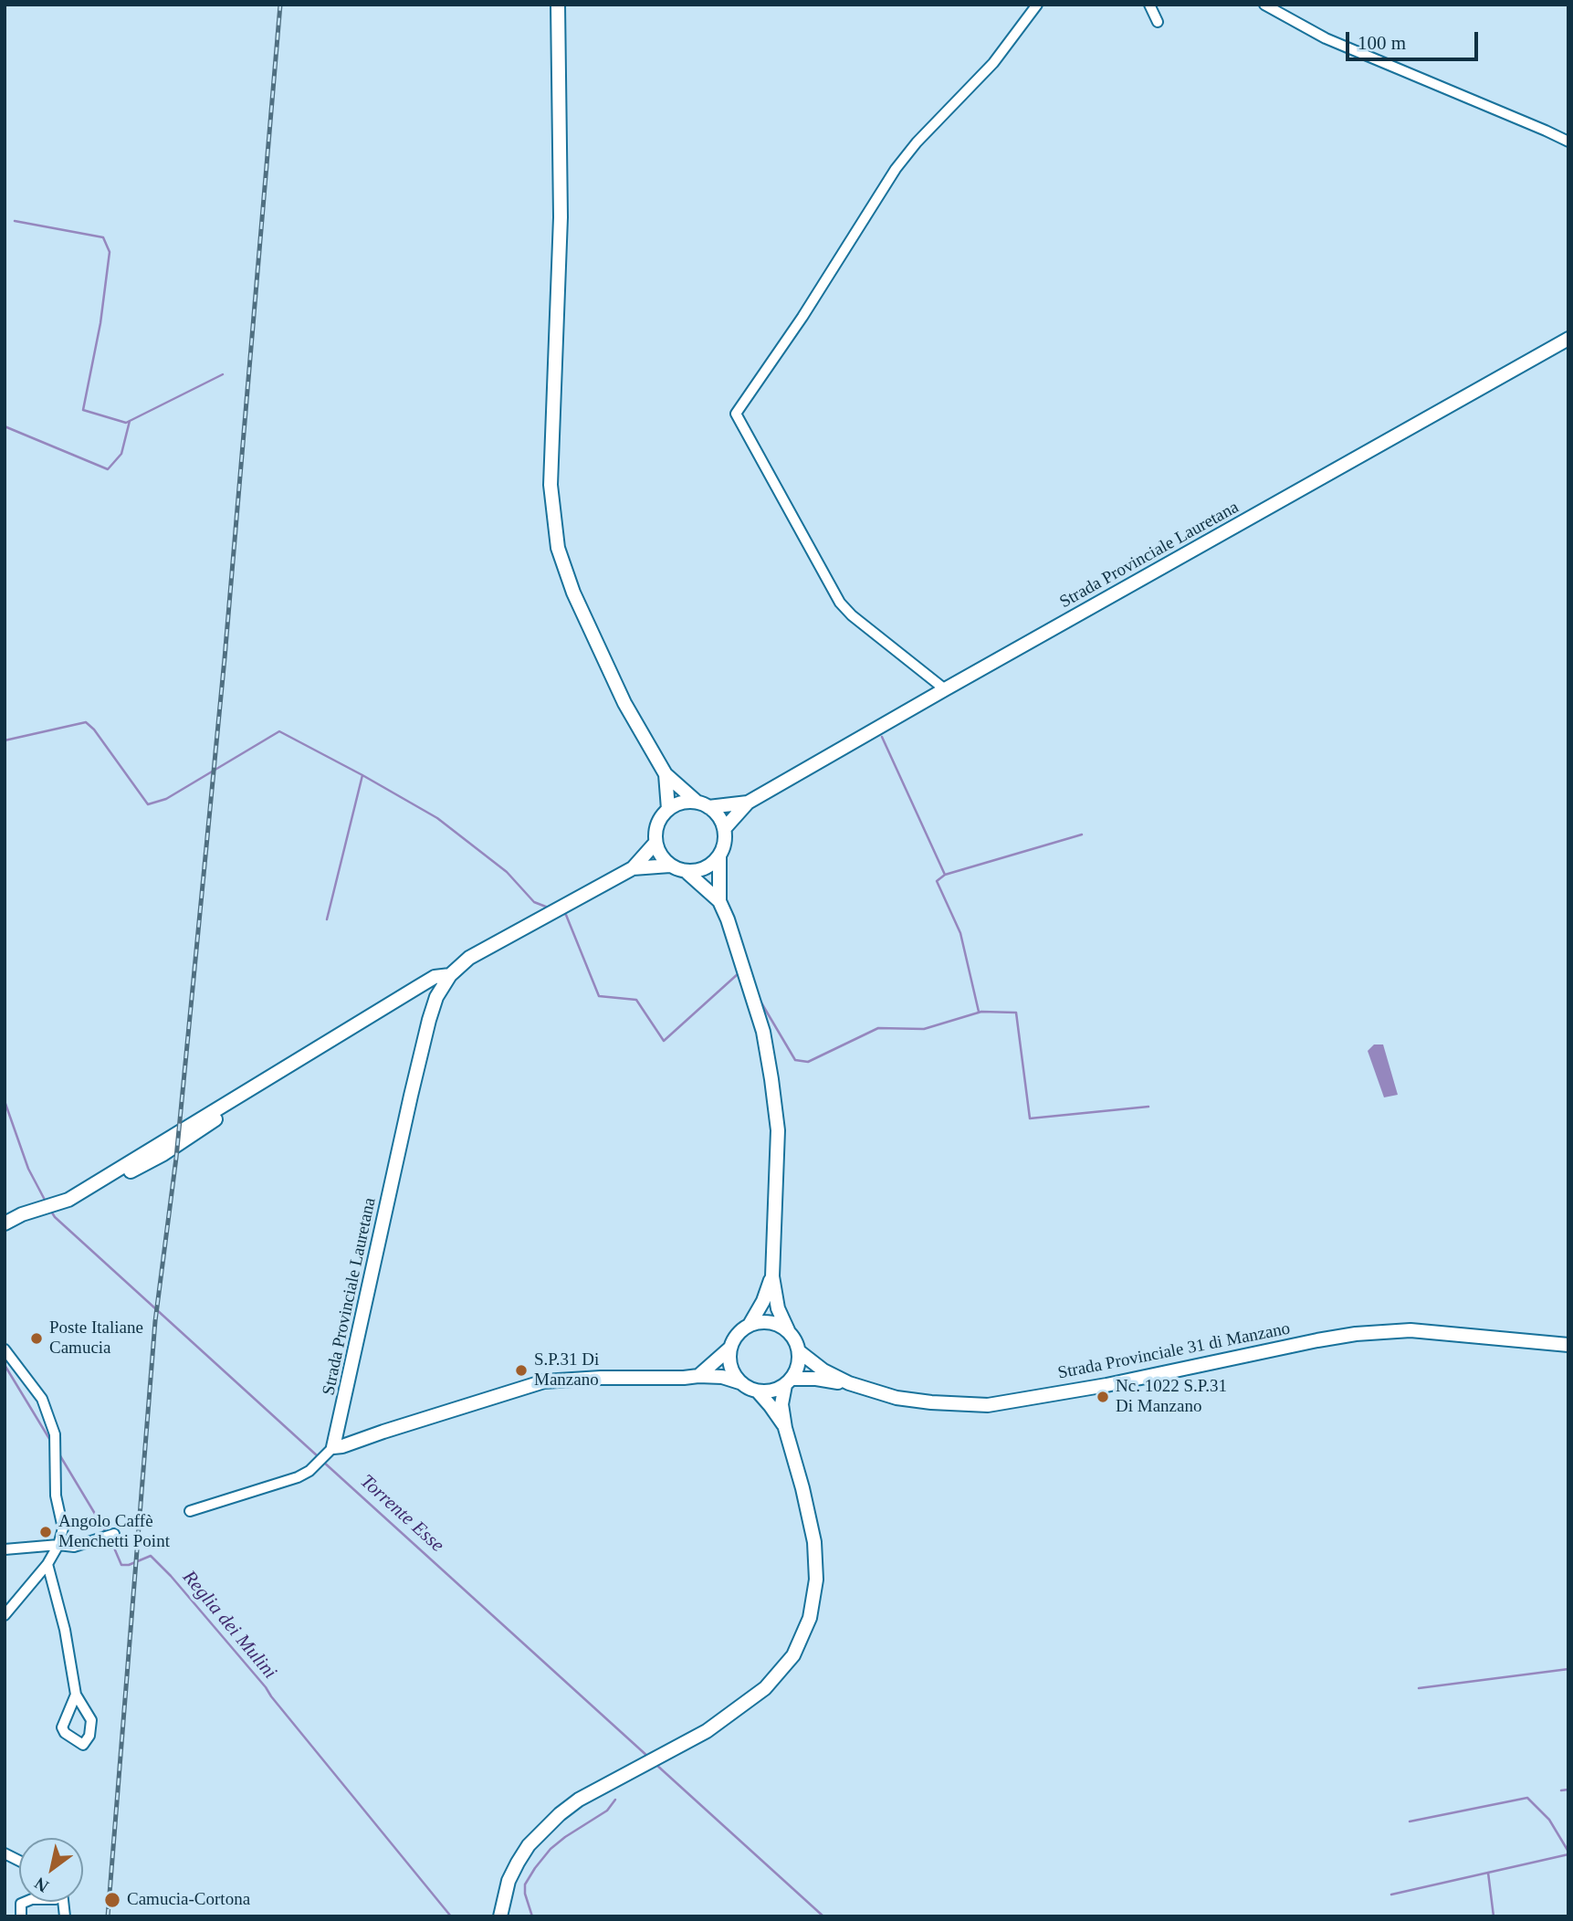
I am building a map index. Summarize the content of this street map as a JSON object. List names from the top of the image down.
{
  "streets": {
    "main road": ["Strada Provinciale Lauretana", "Strada Provinciale 31 di Manzano"]
  },
  "water": ["Torrente Esse", "Reglia dei Mulini"],
  "places": [
    "Poste Italiane Camucia",
    "S.P.31 Di Manzano",
    "Nc. 1022 S.P.31 Di Manzano",
    "Angolo Caffè Menchetti Point",
    "Camucia-Cortona"
  ],
  "scale_bar": "100 m",
  "north": "bottom left"
}
